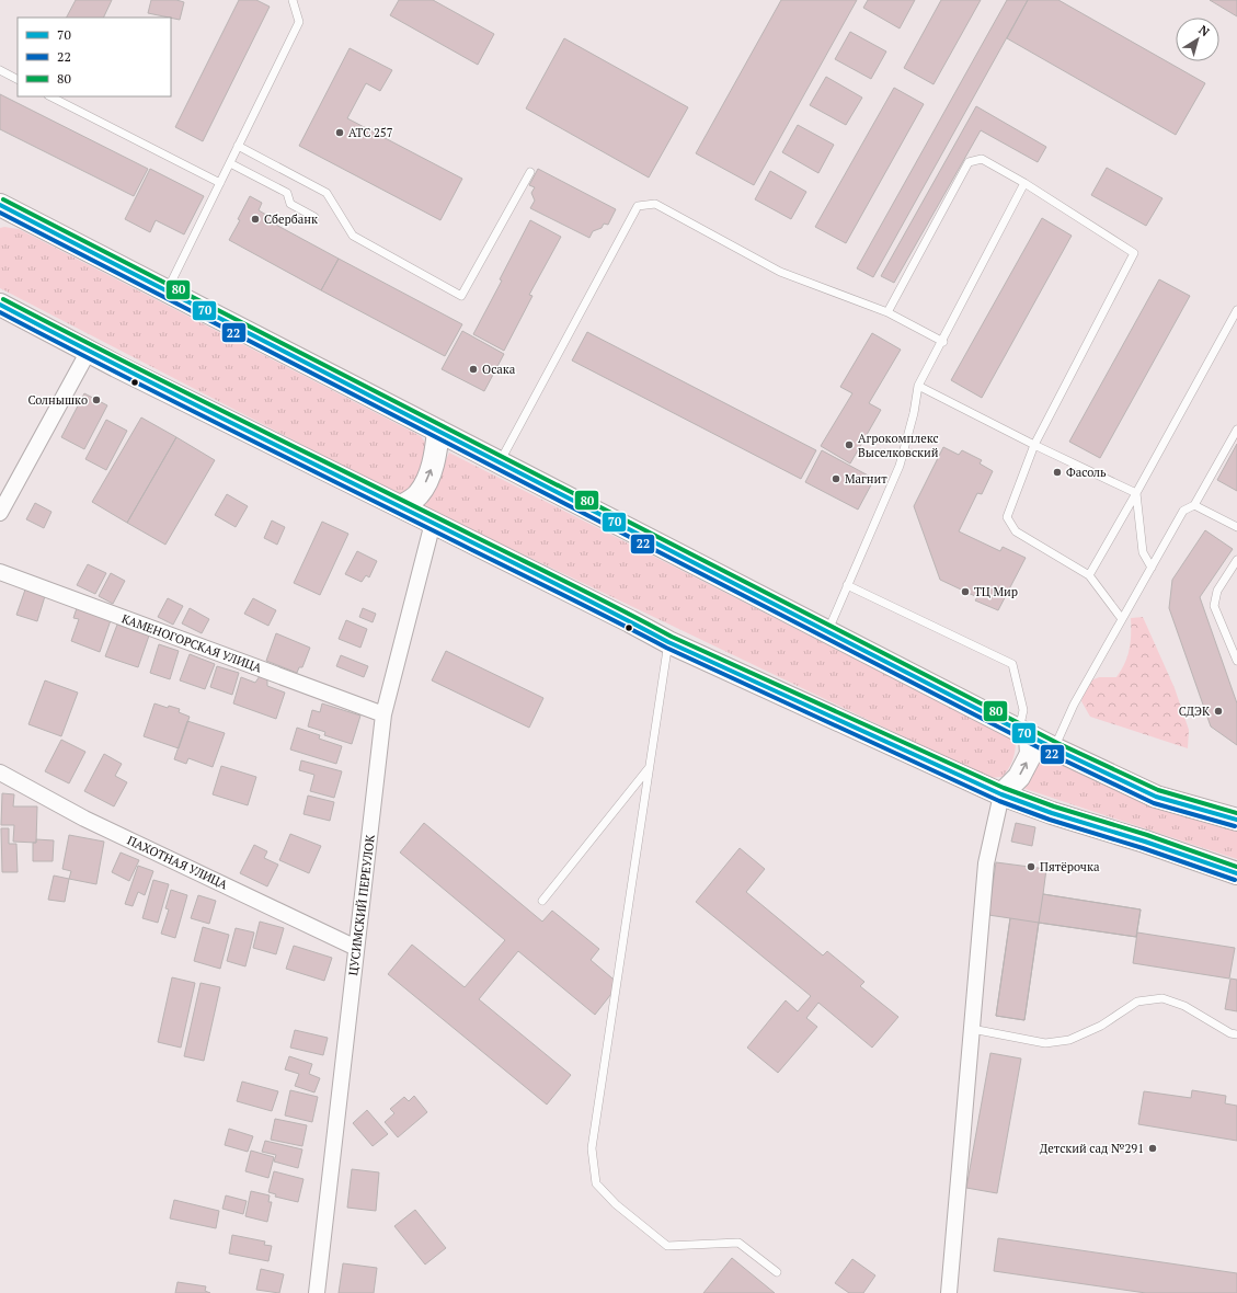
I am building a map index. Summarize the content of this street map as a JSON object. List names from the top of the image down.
{
  "streets": {
    "street": ["КАМЕНОГОРСКАЯ УЛИЦА", "ПАХОТНАЯ УЛИЦА", "ЦУСИМСКИЙ ПЕРЕУЛОК"]
  },
  "crossings": [
    ["КАМЕНОГОРСКАЯ УЛИЦА", "ЦУСИМСКИЙ ПЕРЕУЛОК"],
    ["ПАХОТНАЯ УЛИЦА", "ЦУСИМСКИЙ ПЕРЕУЛОК"]
  ],
  "places": [
    "АТС 257",
    "Сбербанк",
    "Осака",
    "Солнышко",
    "Агрокомплекс Выселковский",
    "Фасоль",
    "Магнит",
    "ТЦ Мир",
    "СДЭК",
    "Пятёрочка",
    "Детский сад №291"
  ],
  "lines": ["transit line 80", "transit line 70", "transit line 22"],
  "legend": ["70", "22", "80"],
  "north": "top right"
}
